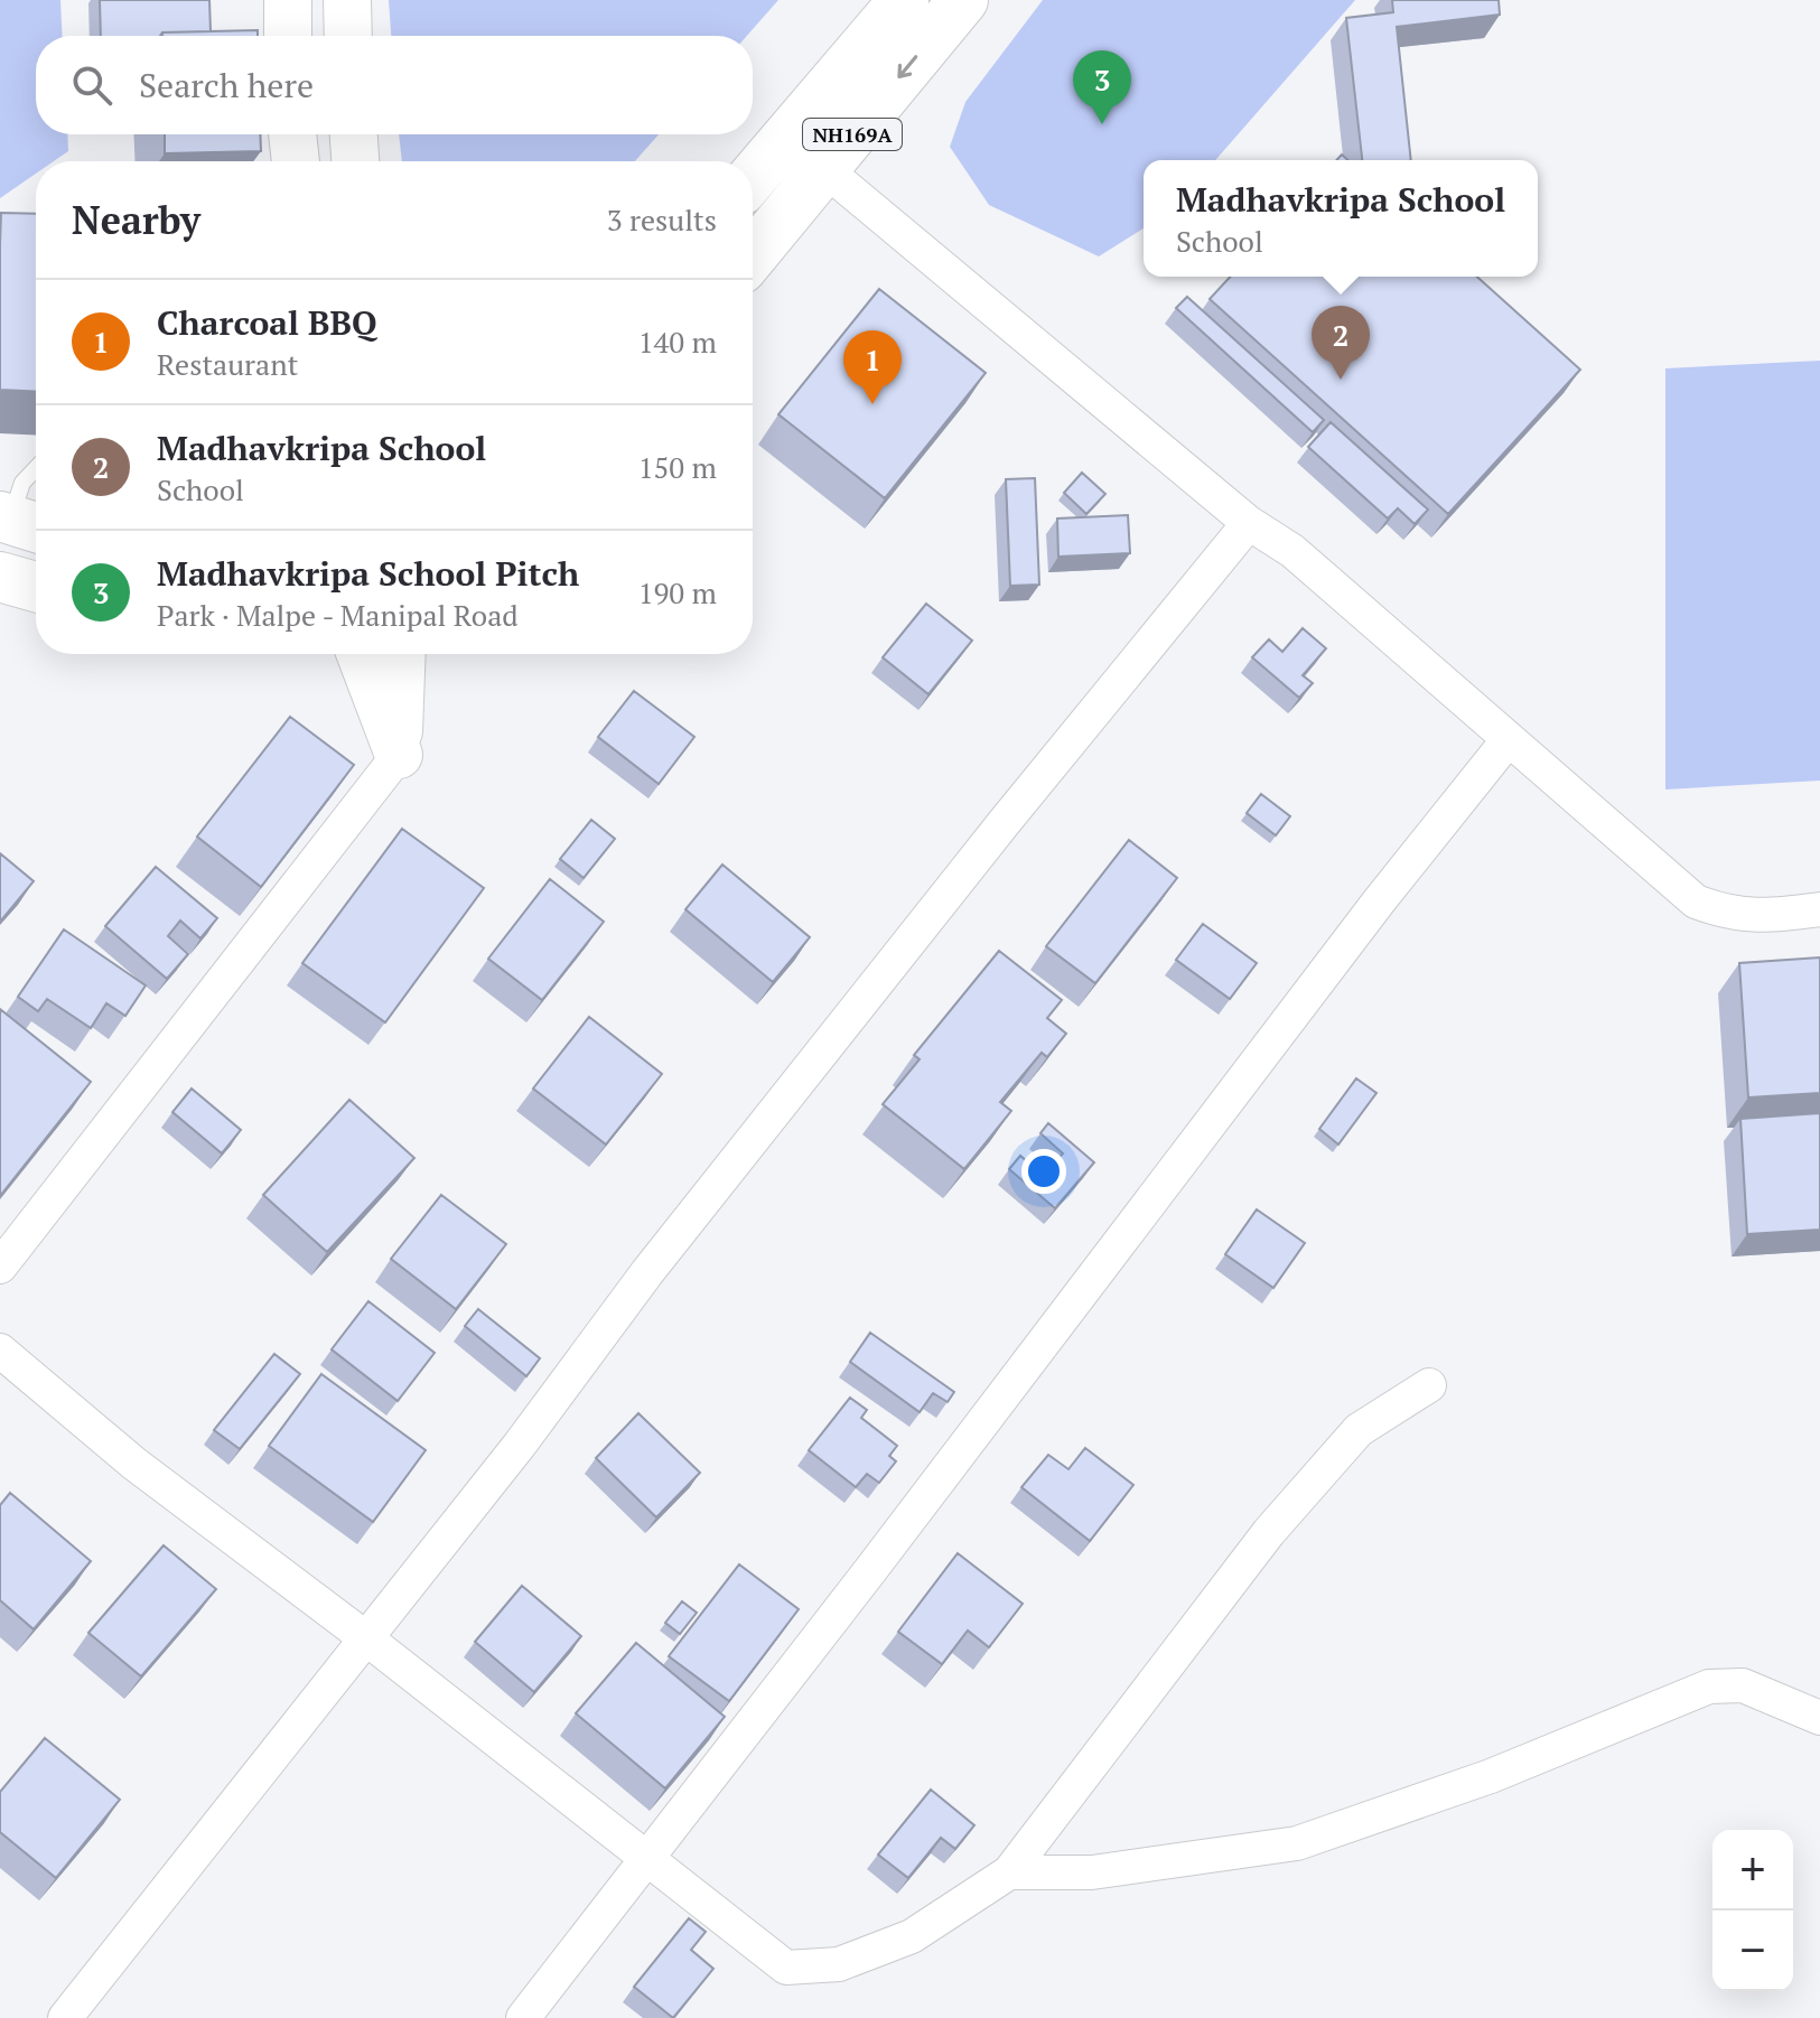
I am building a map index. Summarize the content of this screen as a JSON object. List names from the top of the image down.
{
  "streets": {
    "highway": ["NH169A"]
  },
  "page": {
    "search": "Search here",
    "pins": ["3", "2", "1"],
    "popup": ["Madhavkripa School", "School"],
    "heading": ["Nearby", "3 results"],
    "list": [
      {
        "mark": "1",
        "name": "Charcoal BBQ",
        "note": "Restaurant",
        "value": "140 m"
      },
      {
        "mark": "2",
        "name": "Madhavkripa School",
        "note": "School",
        "value": "150 m"
      },
      {
        "mark": "3",
        "name": "Madhavkripa School Pitch",
        "note": "Park · Malpe - Manipal Road",
        "value": "190 m"
      }
    ],
    "map_buttons": ["+", "−"]
  }
}
